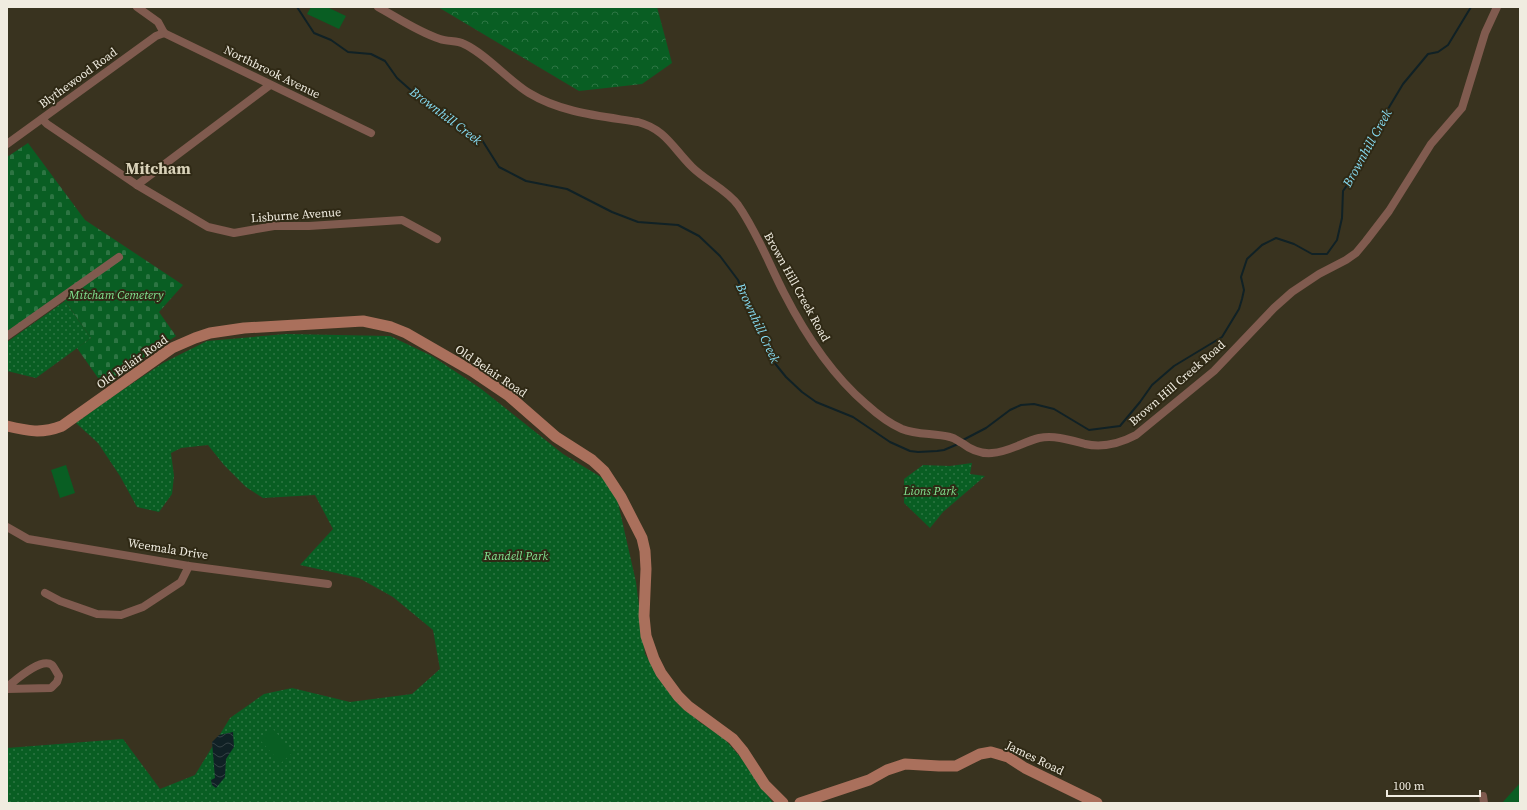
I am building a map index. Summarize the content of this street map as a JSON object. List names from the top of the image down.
{
  "streets": {
    "main road": ["Old Belair Road", "James Road"],
    "street": [
      "Northbrook Avenue",
      "Blythewood Road",
      "Lisburne Avenue",
      "Brown Hill Creek Road",
      "Weemala Drive"
    ]
  },
  "crossings": [
    ["Northbrook Avenue", "Blythewood Road"],
    ["Blythewood Road", "Lisburne Avenue"]
  ],
  "districts": ["Mitcham"],
  "water": ["Brownhill Creek"],
  "parks": ["Mitcham Cemetery", "Lions Park", "Randell Park"],
  "scale_bar": "100 m"
}
